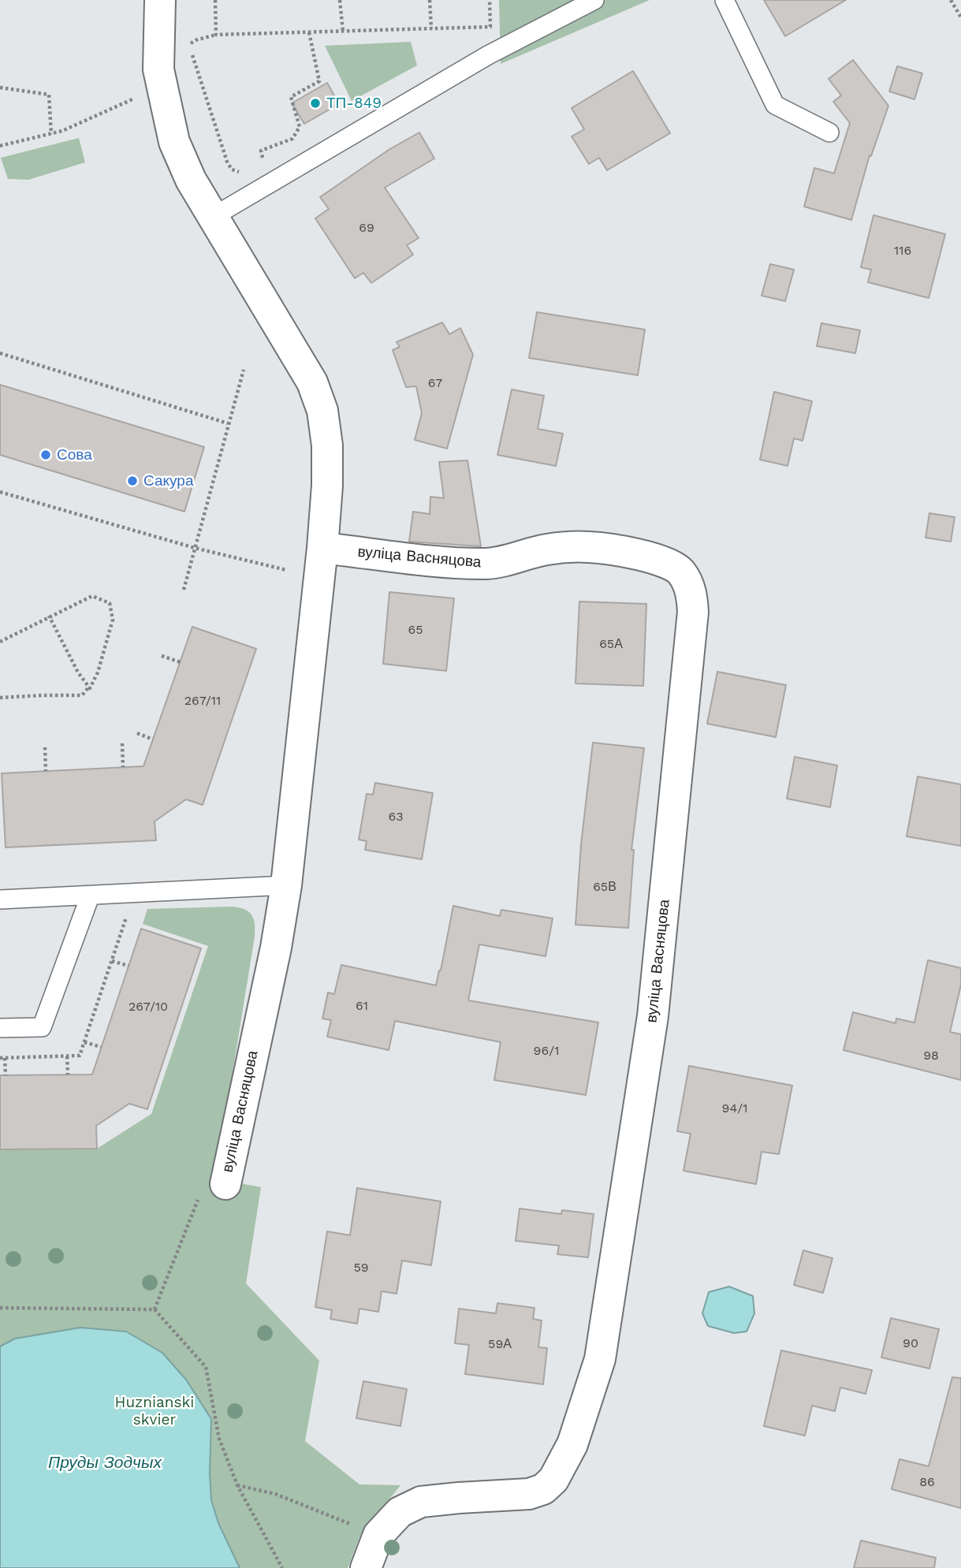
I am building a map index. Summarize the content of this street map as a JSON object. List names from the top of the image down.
{
  "streets": {
    "street": ["вуліца Васняцова"]
  },
  "water": ["Пруды Зодчых"],
  "parks": ["Huznianski skvier"],
  "places": ["ТП-849", "Сова", "Сакура"],
  "house_numbers": [
    "69",
    "116",
    "67",
    "65",
    "65А",
    "267/11",
    "63",
    "65В",
    "61",
    "267/10",
    "96/1",
    "98",
    "94/1",
    "59",
    "90",
    "59А",
    "86"
  ]
}
